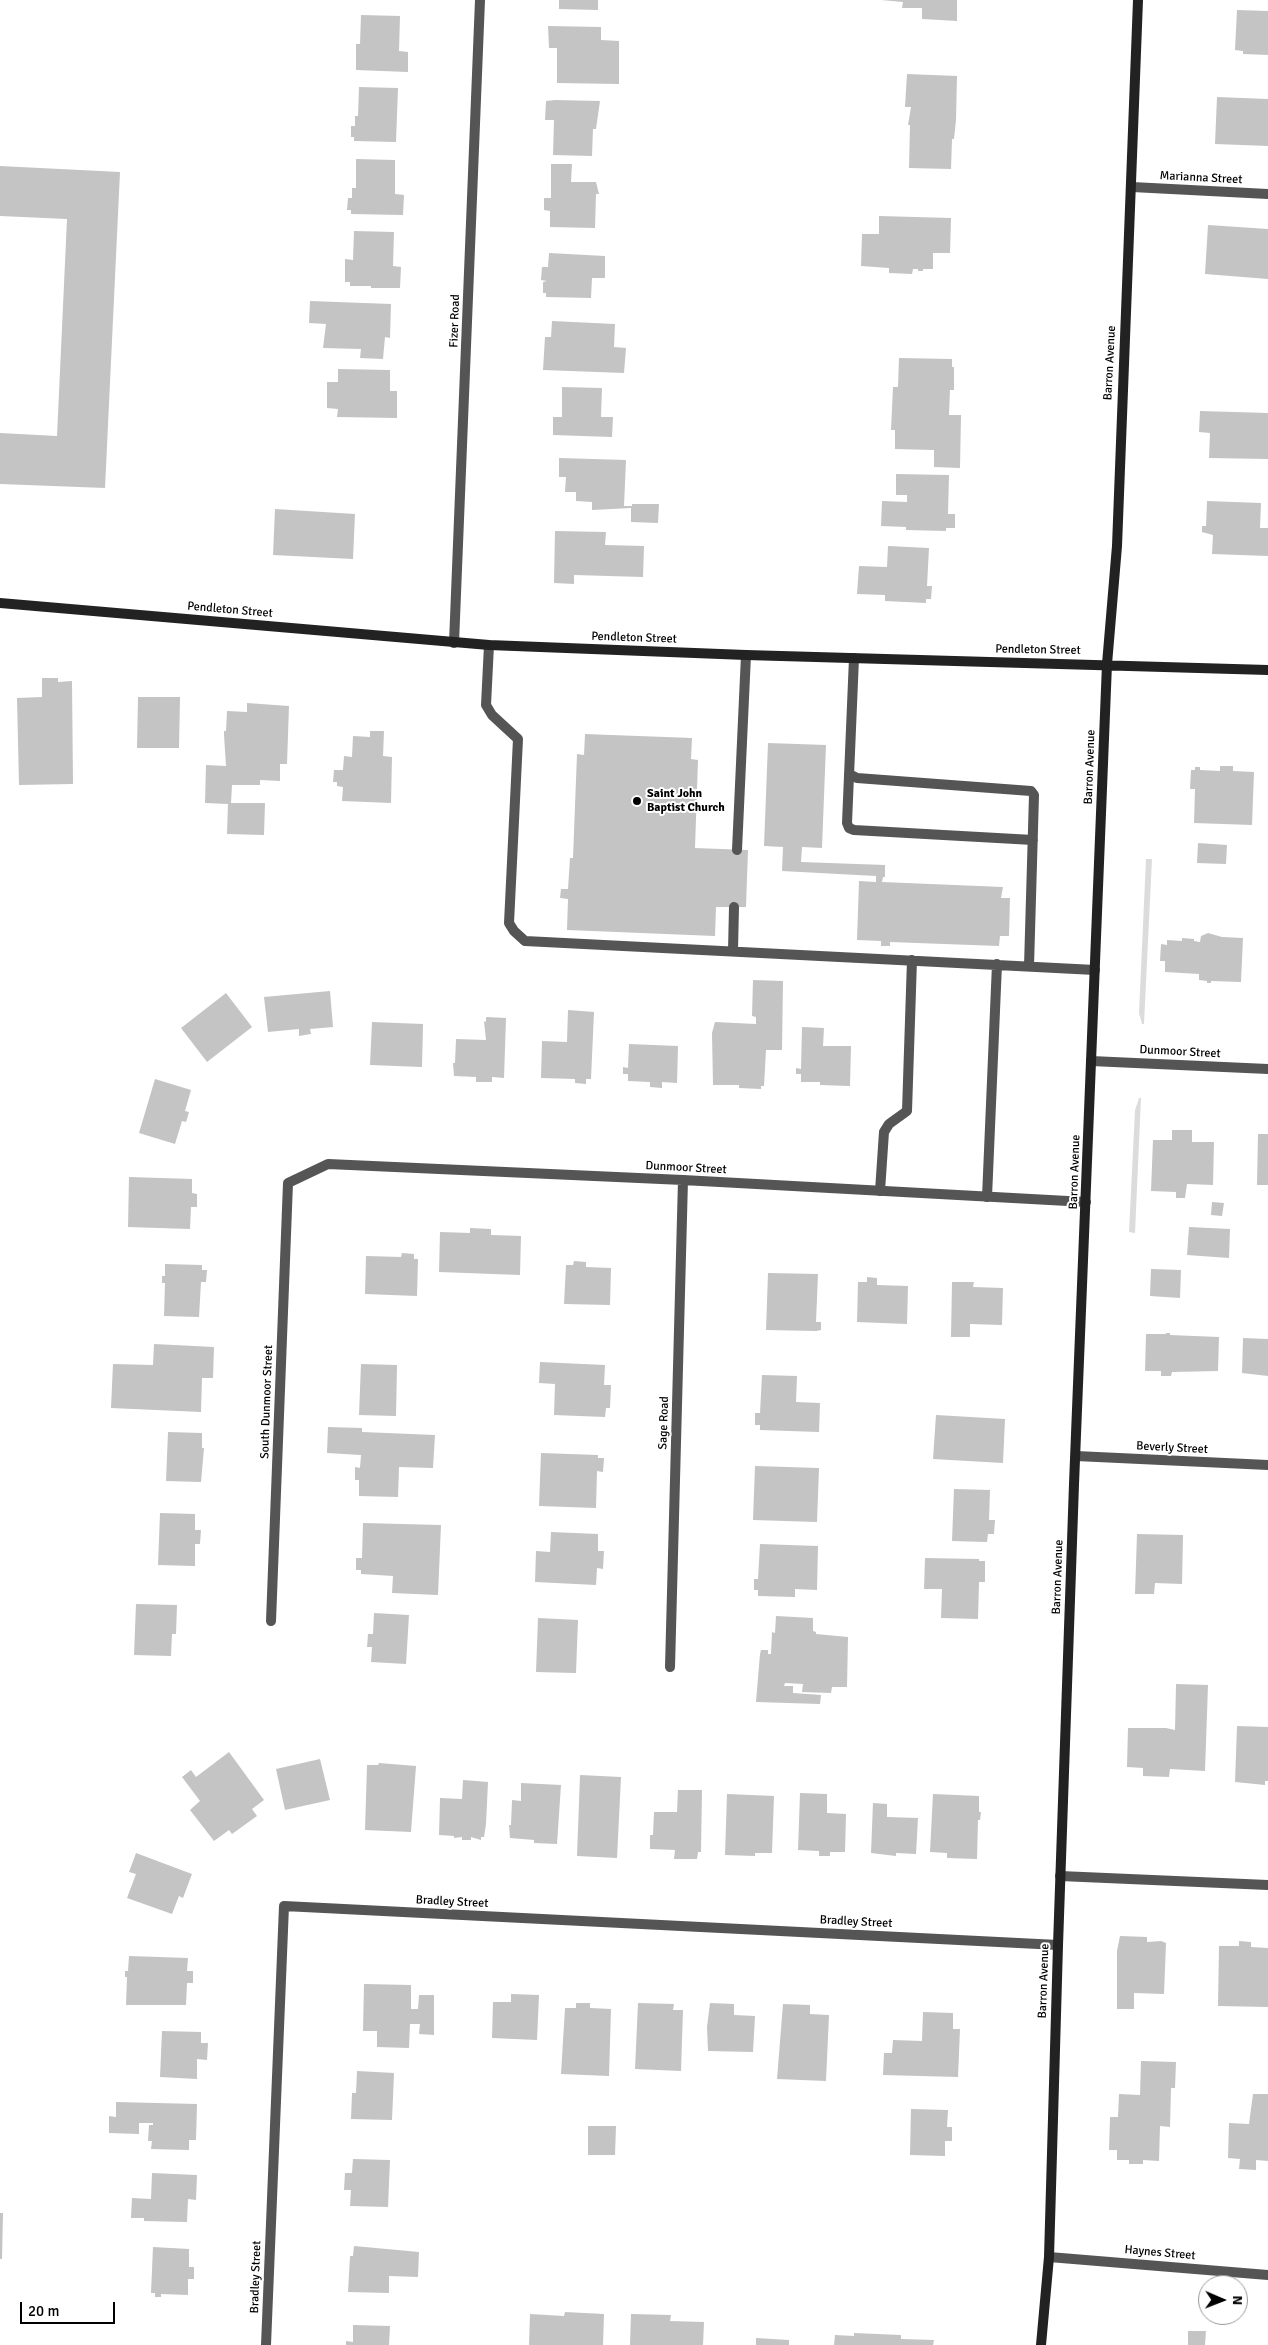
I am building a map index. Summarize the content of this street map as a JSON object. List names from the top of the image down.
{
  "streets": {
    "main road": ["Barron Avenue", "Pendleton Street"],
    "street": [
      "Marianna Street",
      "Fizer Road",
      "Dunmoor Street",
      "South Dunmoor Street",
      "Sage Road",
      "Beverly Street",
      "Bradley Street",
      "Haynes Street"
    ]
  },
  "crossings": [
    ["Marianna Street", "Barron Avenue"],
    ["Fizer Road", "Pendleton Street"],
    ["Barron Avenue", "Pendleton Street"],
    ["Barron Avenue", "Dunmoor Street"],
    ["Barron Avenue", "Beverly Street"],
    ["Barron Avenue", "Bradley Street"],
    ["Barron Avenue", "Haynes Street"],
    ["Dunmoor Street", "South Dunmoor Street"],
    ["Dunmoor Street", "Sage Road"]
  ],
  "places": ["Saint John Baptist Church"],
  "scale_bar": "20 m",
  "north": "right"
}
